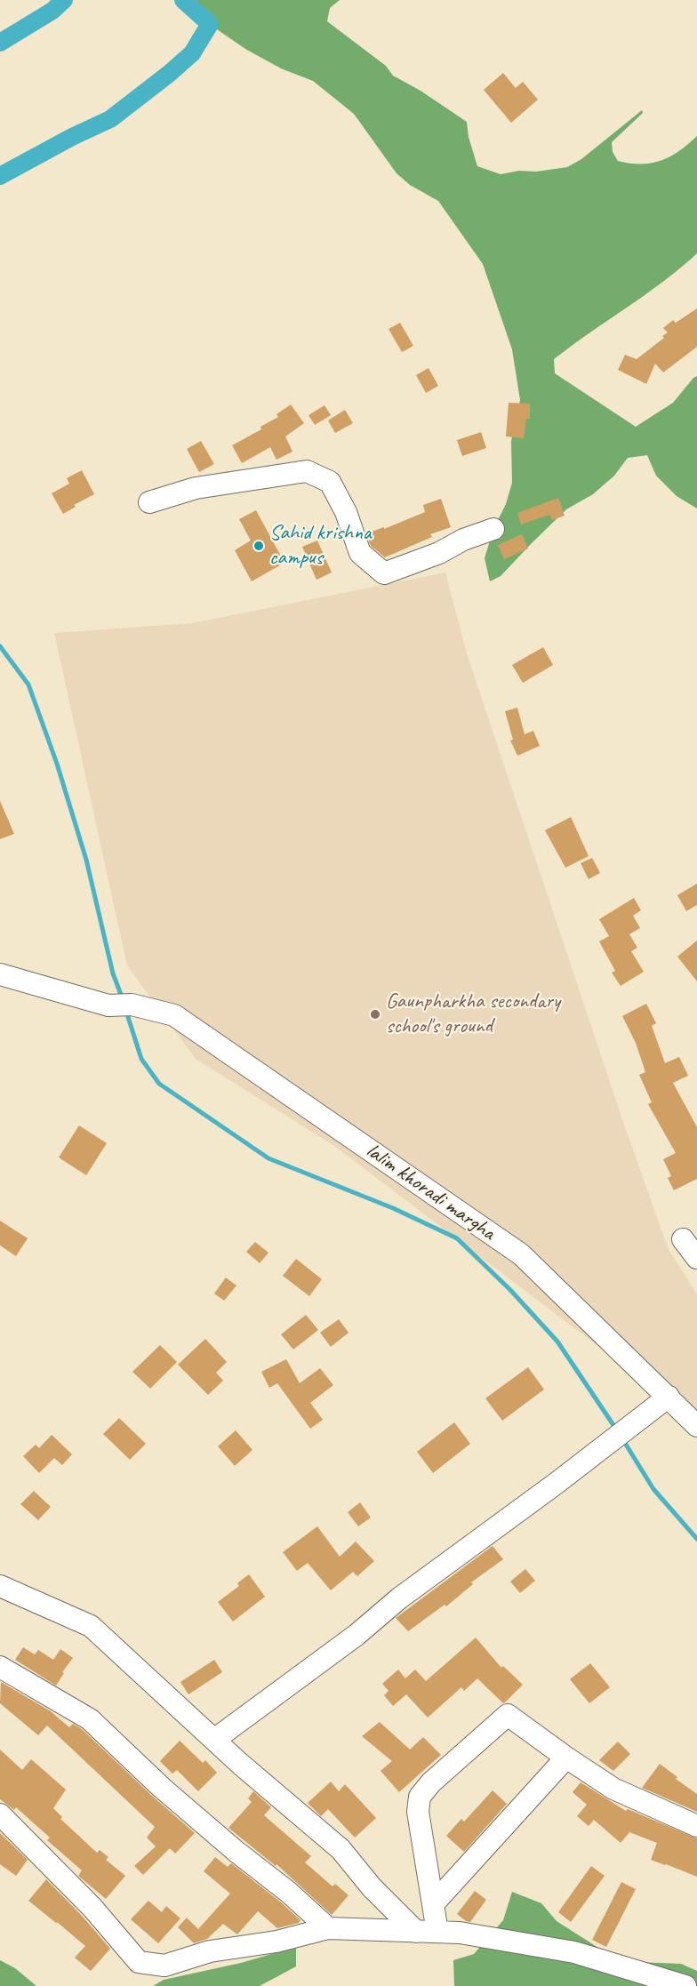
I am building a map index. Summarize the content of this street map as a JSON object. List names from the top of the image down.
{
  "streets": {
    "street": ["lalim khoradi margha"]
  },
  "places": ["Sahid krishna campus", "Gaunpharkha secondary school's ground"]
}
